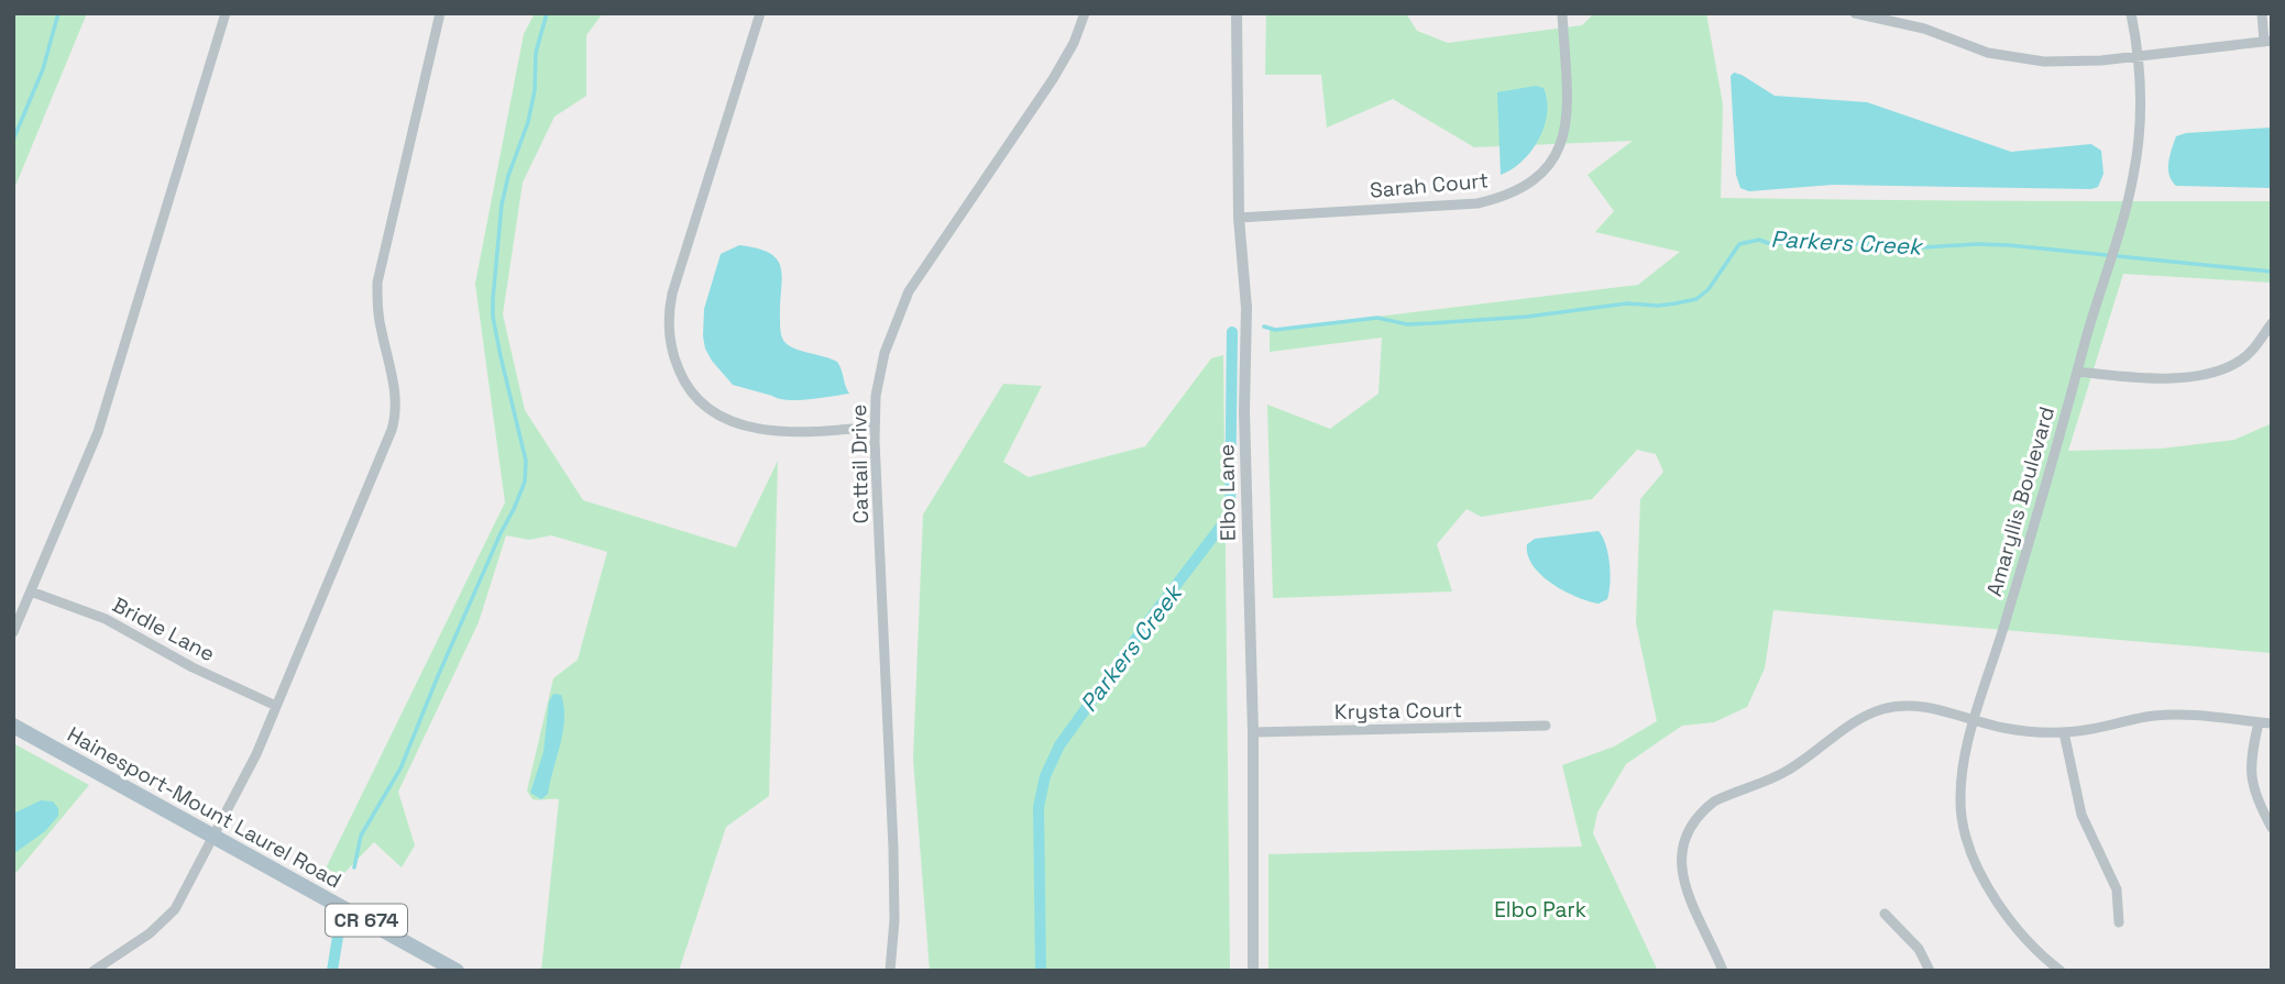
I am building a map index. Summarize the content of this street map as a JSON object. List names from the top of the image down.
{
  "streets": {
    "main road": ["Hainesport-Mount Laurel Road", "CR 674"],
    "street": [
      "Sarah Court",
      "Cattail Drive",
      "Elbo Lane",
      "Amaryllis Boulevard",
      "Bridle Lane",
      "Krysta Court"
    ]
  },
  "crossings": [
    ["Sarah Court", "Elbo Lane"],
    ["Elbo Lane", "Krysta Court"]
  ],
  "water": ["Parkers Creek"],
  "parks": ["Elbo Park"]
}
